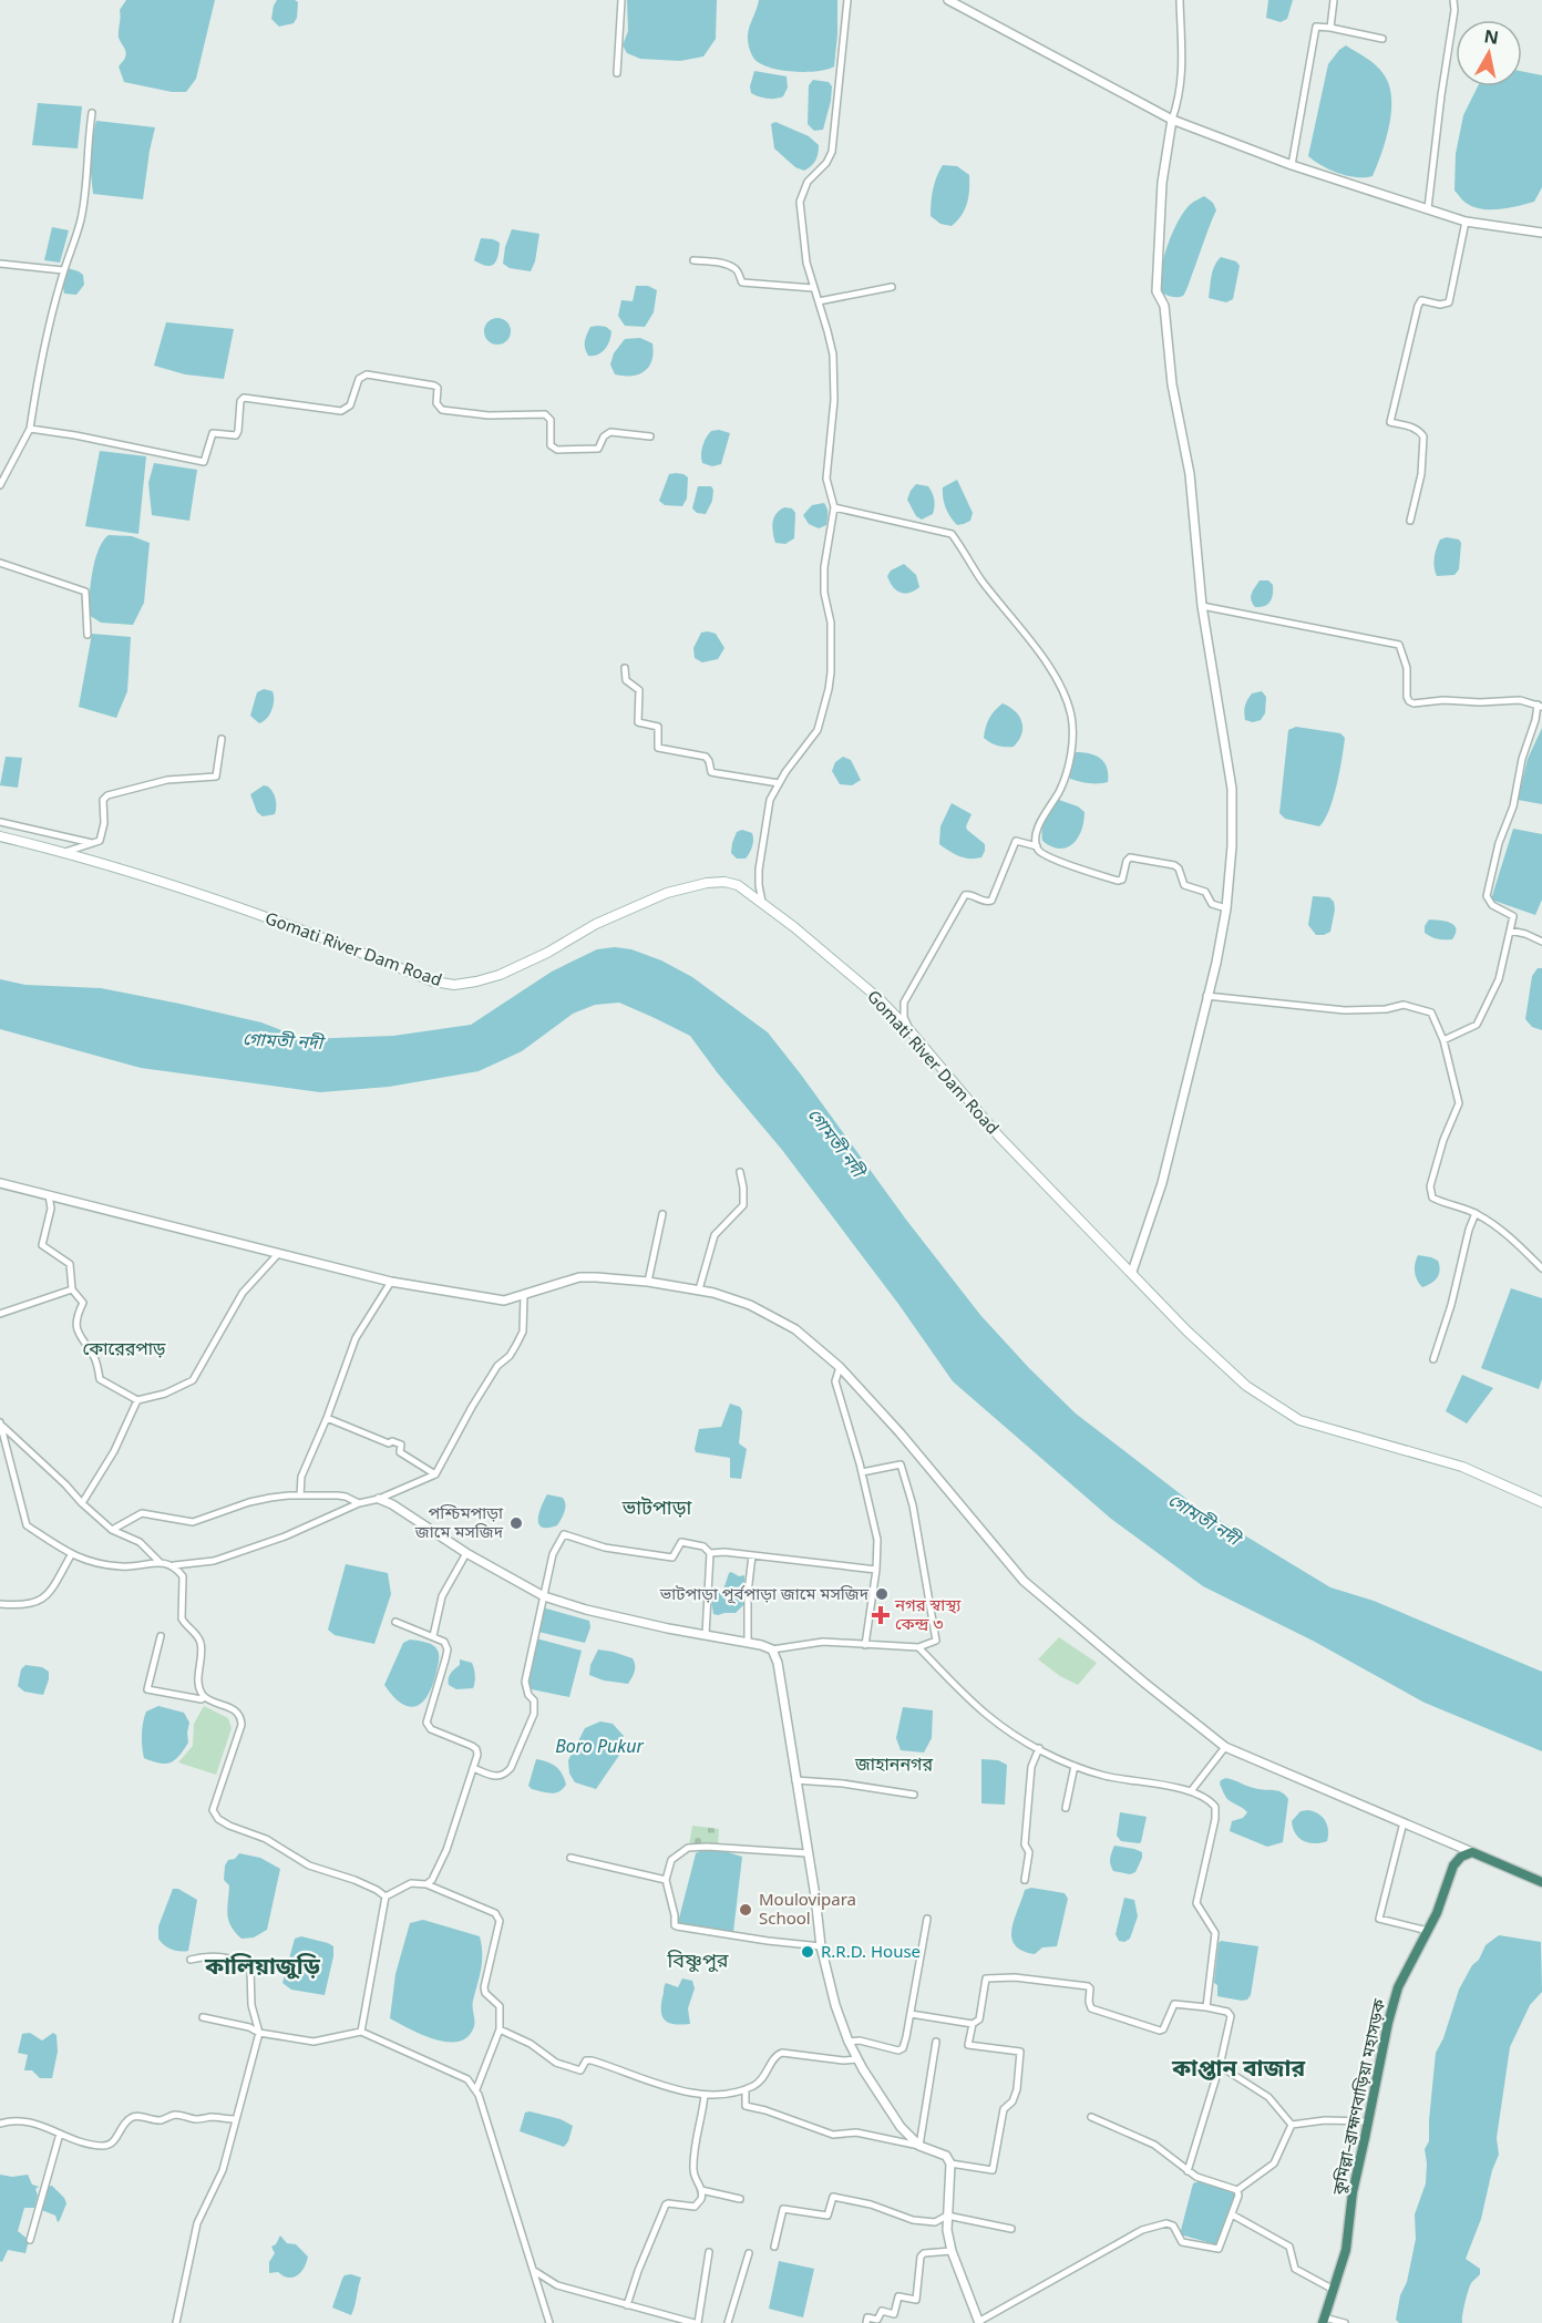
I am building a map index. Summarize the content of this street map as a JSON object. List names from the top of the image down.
{
  "streets": {
    "highway": ["কুমিল্লা–ব্রাহ্মণবাড়িয়া মহাসড়ক"],
    "main road": ["Gomati River Dam Road"]
  },
  "districts": [
    "কোরেরপাড়",
    "ভাটপাড়া",
    "জাহাননগর",
    "বিষ্ণুপুর",
    "কালিয়াজুড়ি",
    "কাপ্তান বাজার"
  ],
  "water": ["গোমতী নদী", "Boro Pukur"],
  "places": {
    "other": [
      "পশ্চিমপাড়া জামে মসজিদ",
      "ভাটপাড়া পূর্বপাড়া জামে মসজিদ",
      "Moulovipara School",
      "R.R.D. House"
    ],
    "health": ["নগর স্বাস্থ্য কেন্দ্র ৩"]
  },
  "north": "top"
}
